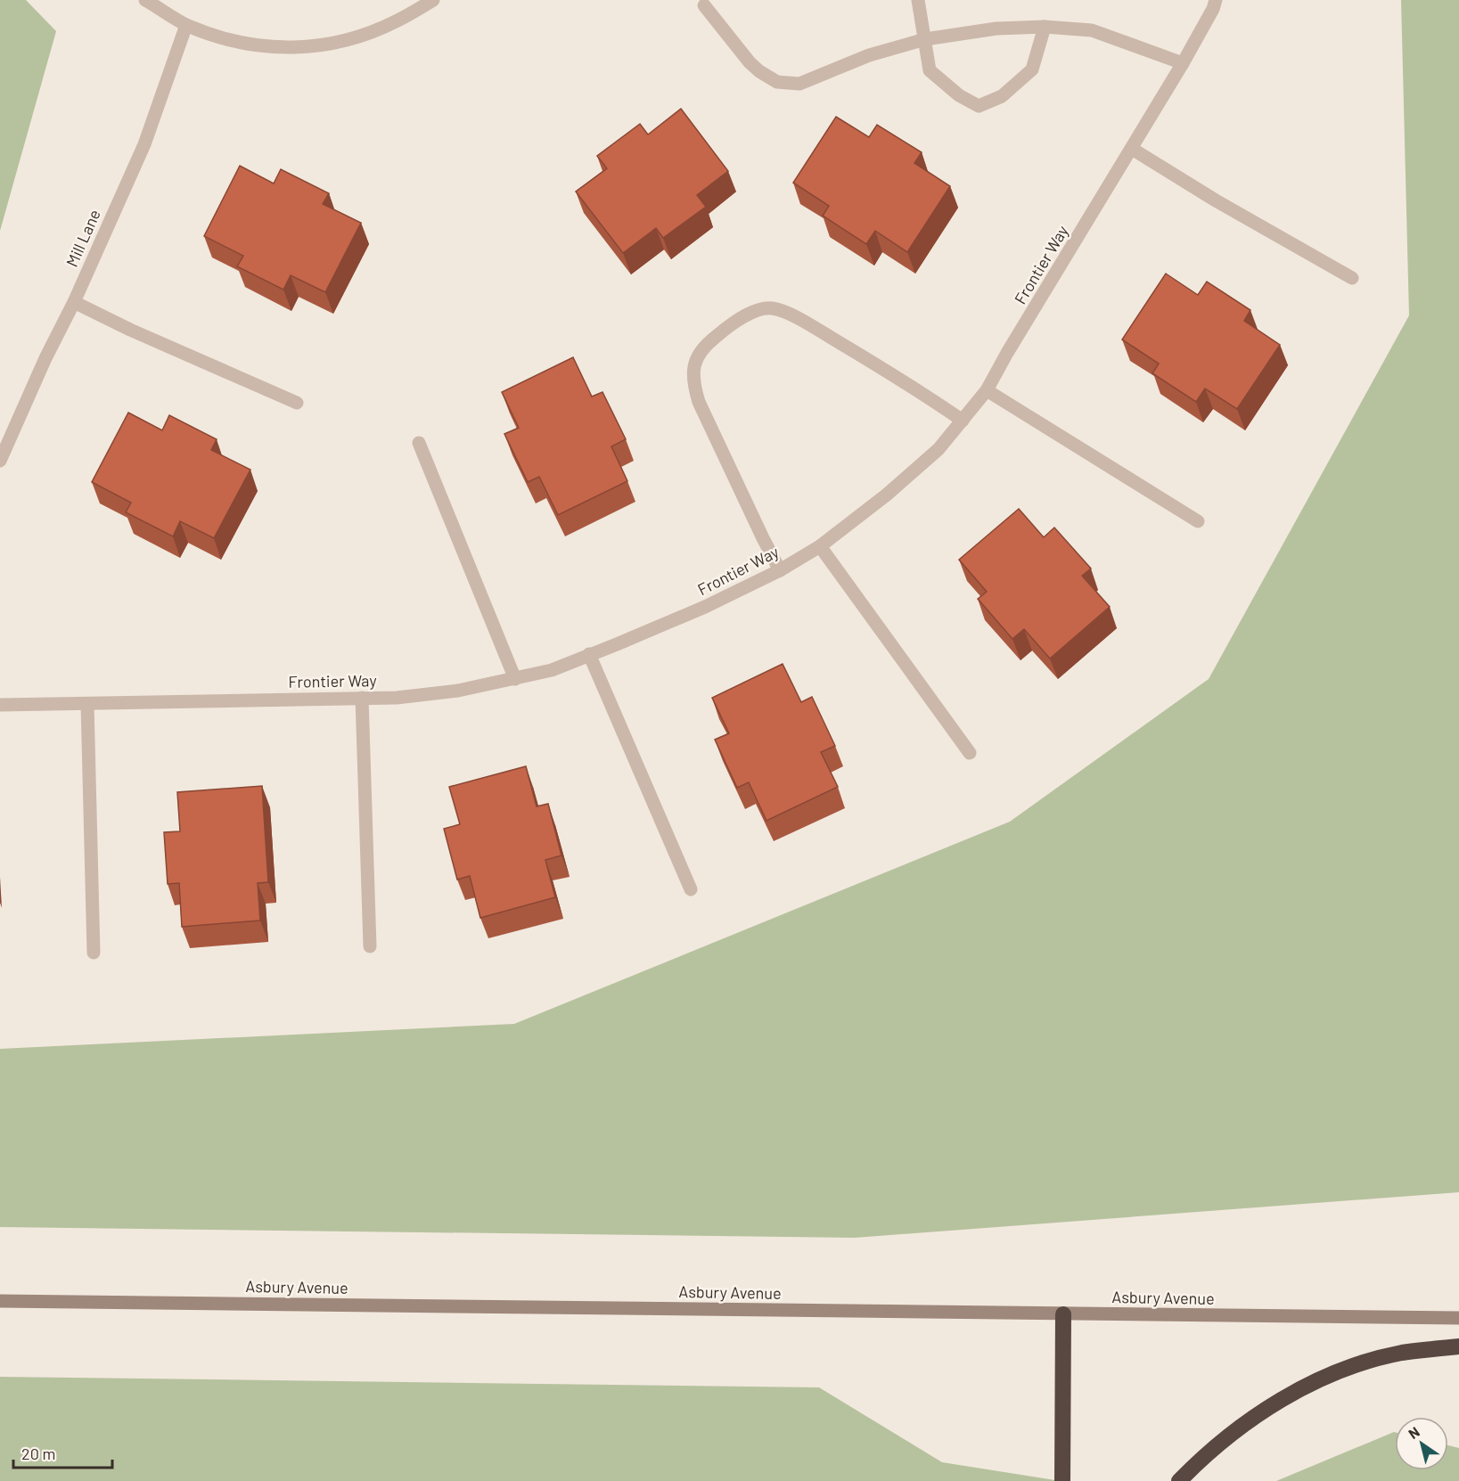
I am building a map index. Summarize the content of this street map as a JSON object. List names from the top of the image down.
{
  "streets": {
    "main road": ["Asbury Avenue"],
    "street": ["Mill Lane", "Frontier Way"]
  },
  "scale_bar": "20 m",
  "north": "top left"
}
